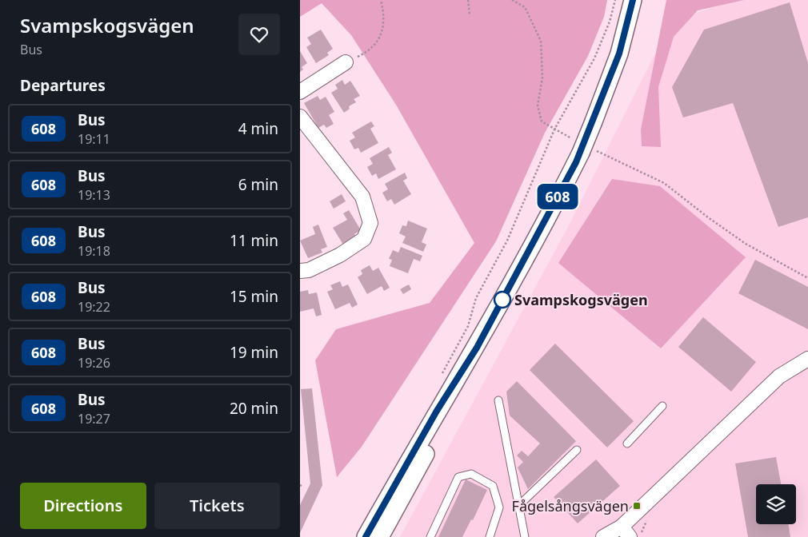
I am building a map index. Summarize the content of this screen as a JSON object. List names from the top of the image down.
{
  "places": {
    "other": ["Svampskogsvägen"],
    "transit": ["Fågelsångsvägen"]
  },
  "lines": ["bus line 608"],
  "page": {
    "heading": [
      ["Svampskogsvägen", "Bus"],
      "Departures"
    ],
    "on_map": "608",
    "list": [
      {
        "mark": "608",
        "name": "Bus",
        "note": "19:11",
        "value": "4 min"
      },
      {
        "mark": "608",
        "name": "Bus",
        "note": "19:13",
        "value": "6 min"
      },
      {
        "mark": "608",
        "name": "Bus",
        "note": "19:18",
        "value": "11 min"
      },
      {
        "mark": "608",
        "name": "Bus",
        "note": "19:22",
        "value": "15 min"
      },
      {
        "mark": "608",
        "name": "Bus",
        "note": "19:26",
        "value": "19 min"
      },
      {
        "mark": "608",
        "name": "Bus",
        "note": "19:27",
        "value": "20 min"
      }
    ],
    "buttons": ["Directions", "Tickets"]
  }
}
